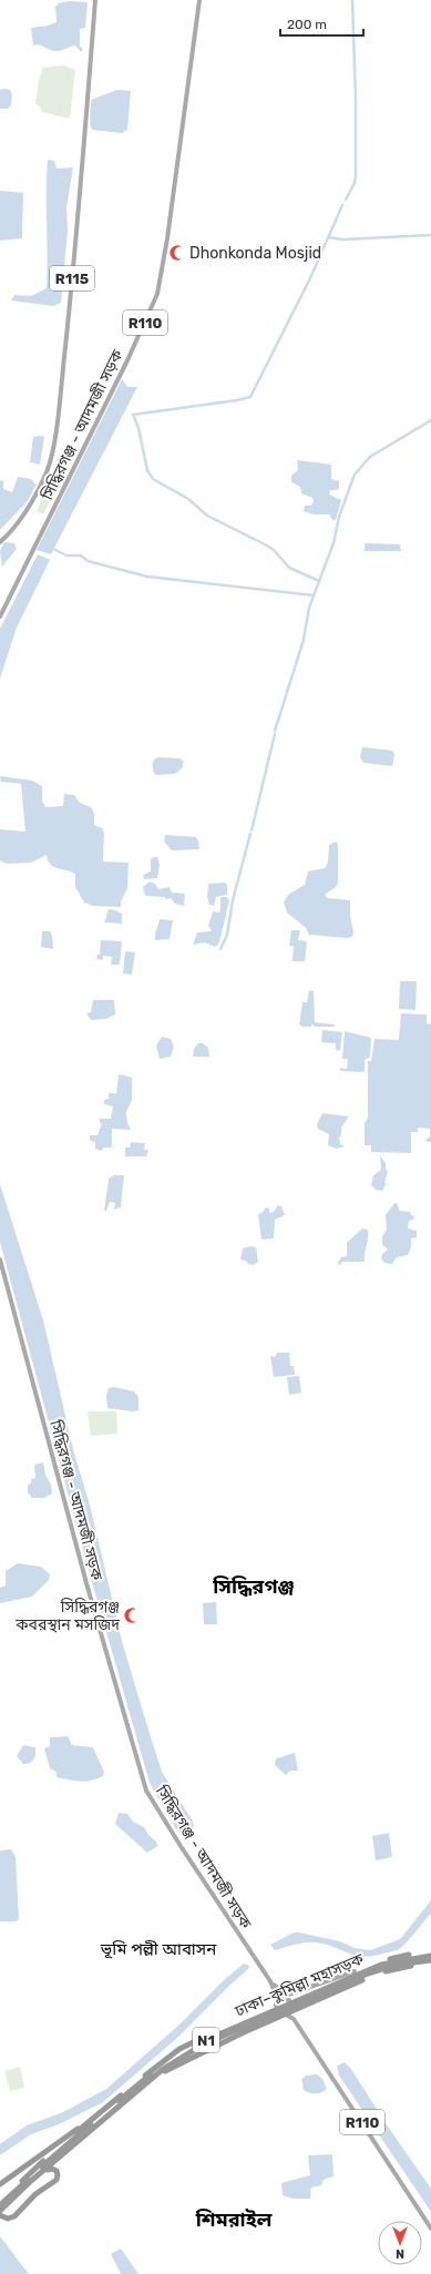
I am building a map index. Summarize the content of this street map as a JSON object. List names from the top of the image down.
{
  "streets": {
    "highway": ["ঢাকা–কুমিল্লা মহাসড়ক", "N1"],
    "main road": ["R115", "R110", "সিদ্ধিরগঞ্জ - আদমজী সড়ক"]
  },
  "crossings": [
    ["ঢাকা–কুমিল্লা মহাসড়ক", "N1"]
  ],
  "districts": ["সিদ্ধিরগঞ্জ", "ভূমি পল্লী আবাসন", "শিমরাইল"],
  "places": {
    "mosque": ["Dhonkonda Mosjid", "সিদ্ধিরগঞ্জ কবরস্থান মসজিদ"]
  },
  "scale_bar": "200 m",
  "north": "bottom"
}
